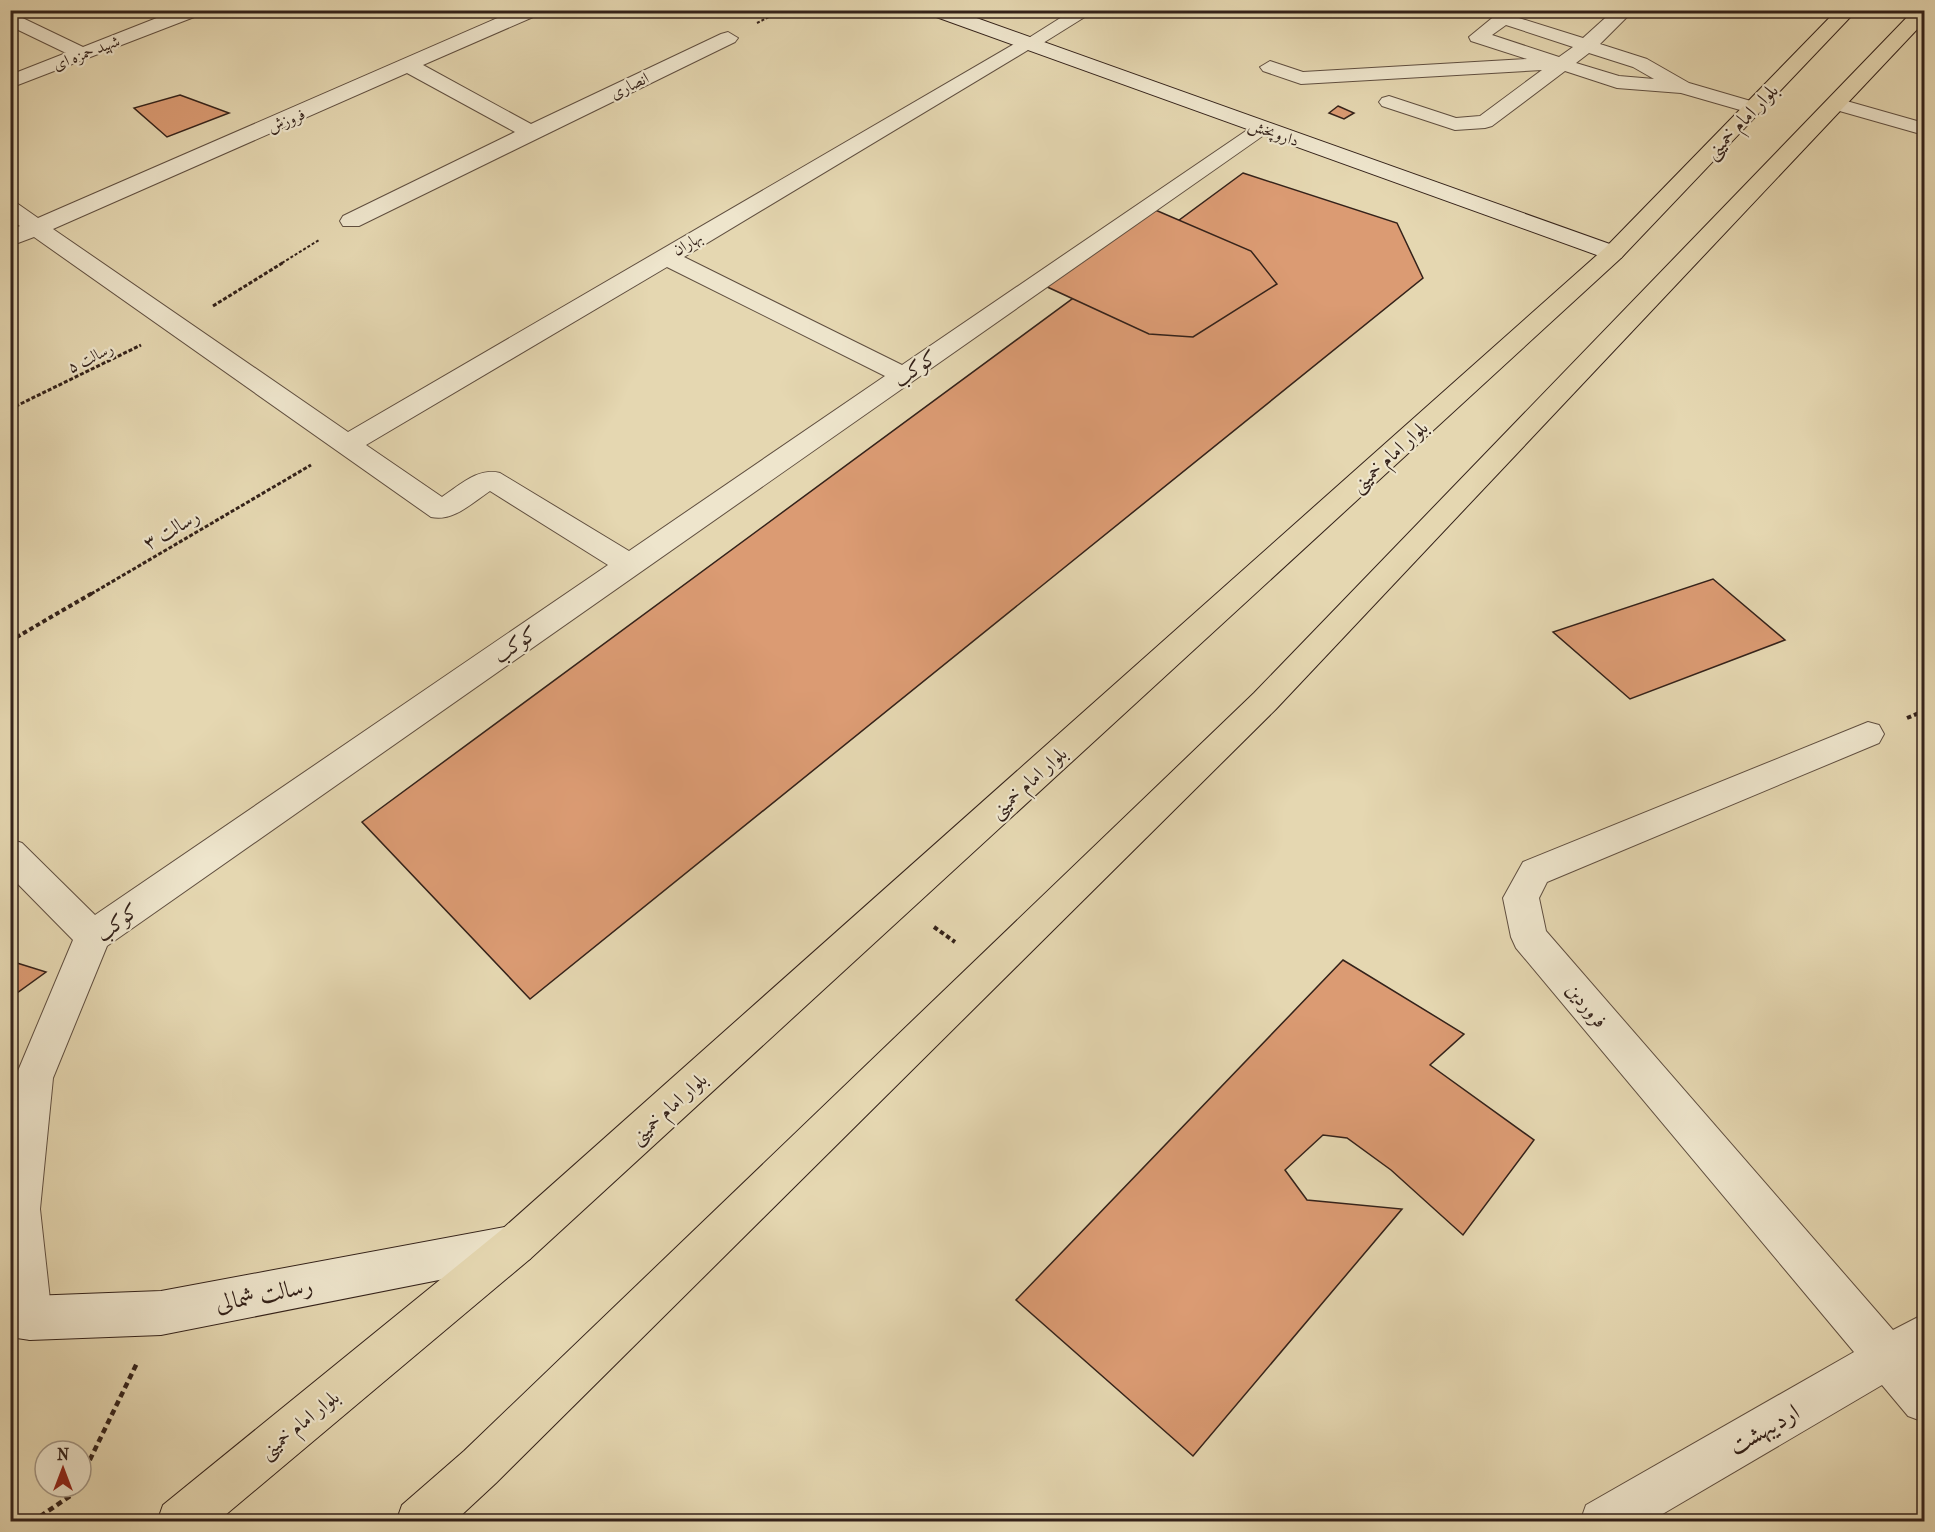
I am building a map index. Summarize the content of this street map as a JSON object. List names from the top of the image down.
{
  "streets": {
    "main road": ["بلوار امام خمینی"],
    "street": [
      "شهید حمزه ای",
      "انصاری",
      "فروزش",
      "داروپخش",
      "بهاران",
      "کوکب",
      "فروردین",
      "رسالت شمالی",
      "اردیبهشت"
    ],
    "path": ["رسالت ۵", "رسالت ۳"]
  },
  "crossings": [
    ["انصاری", "رسالت ۵"],
    ["بلوار امام خمینی", "داروپخش"],
    ["بلوار امام خمینی", "رسالت شمالی"],
    ["داروپخش", "بهاران"],
    ["داروپخش", "کوکب"],
    ["بهاران", "رسالت ۳"],
    ["کوکب", "رسالت شمالی"],
    ["فروردین", "اردیبهشت"]
  ],
  "north": "top"
}
